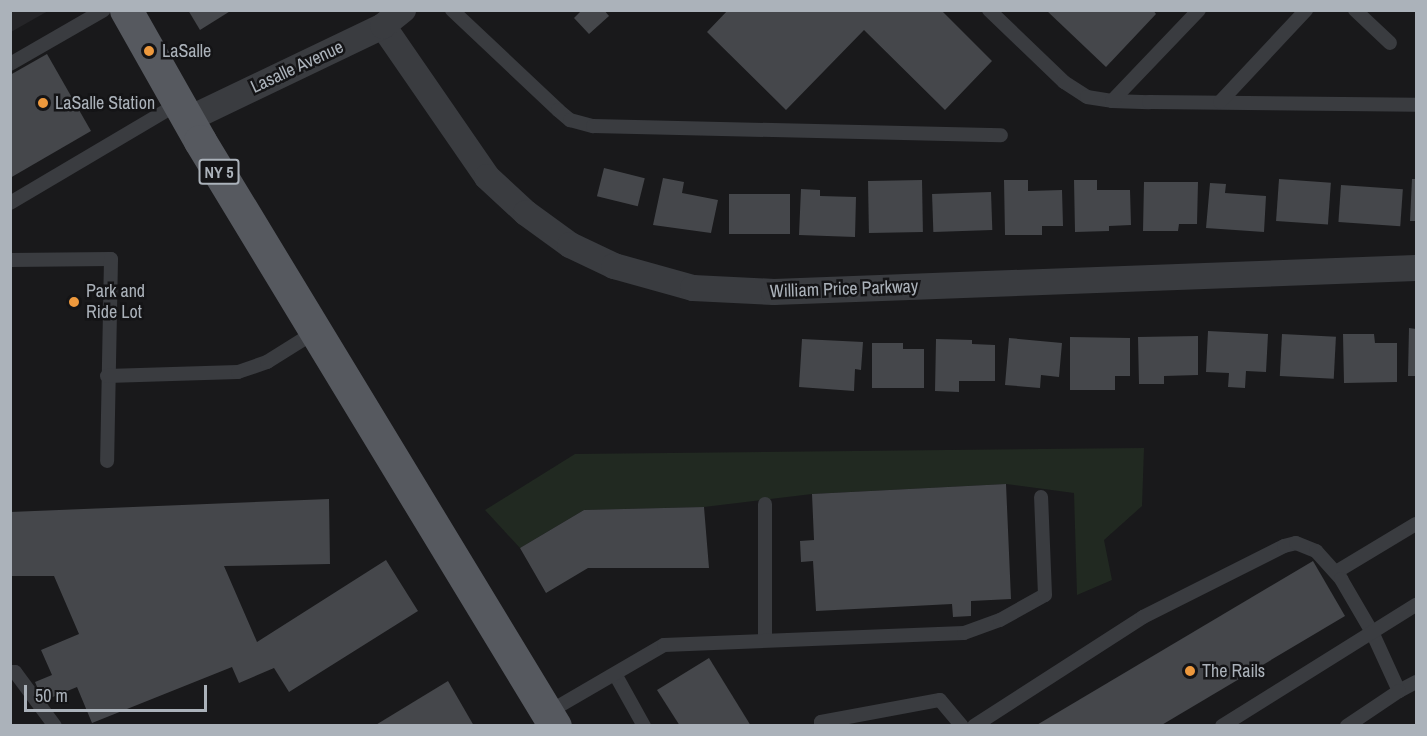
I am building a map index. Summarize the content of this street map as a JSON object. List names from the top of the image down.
{
  "streets": {
    "main road": ["NY 5"],
    "street": ["Lasalle Avenue", "William Price Parkway"]
  },
  "crossings": [
    ["Lasalle Avenue", "NY 5"],
    ["Lasalle Avenue", "William Price Parkway"]
  ],
  "places": [
    "LaSalle",
    "LaSalle Station",
    "Park and Ride Lot",
    "The Rails"
  ],
  "scale_bar": "50 m"
}
